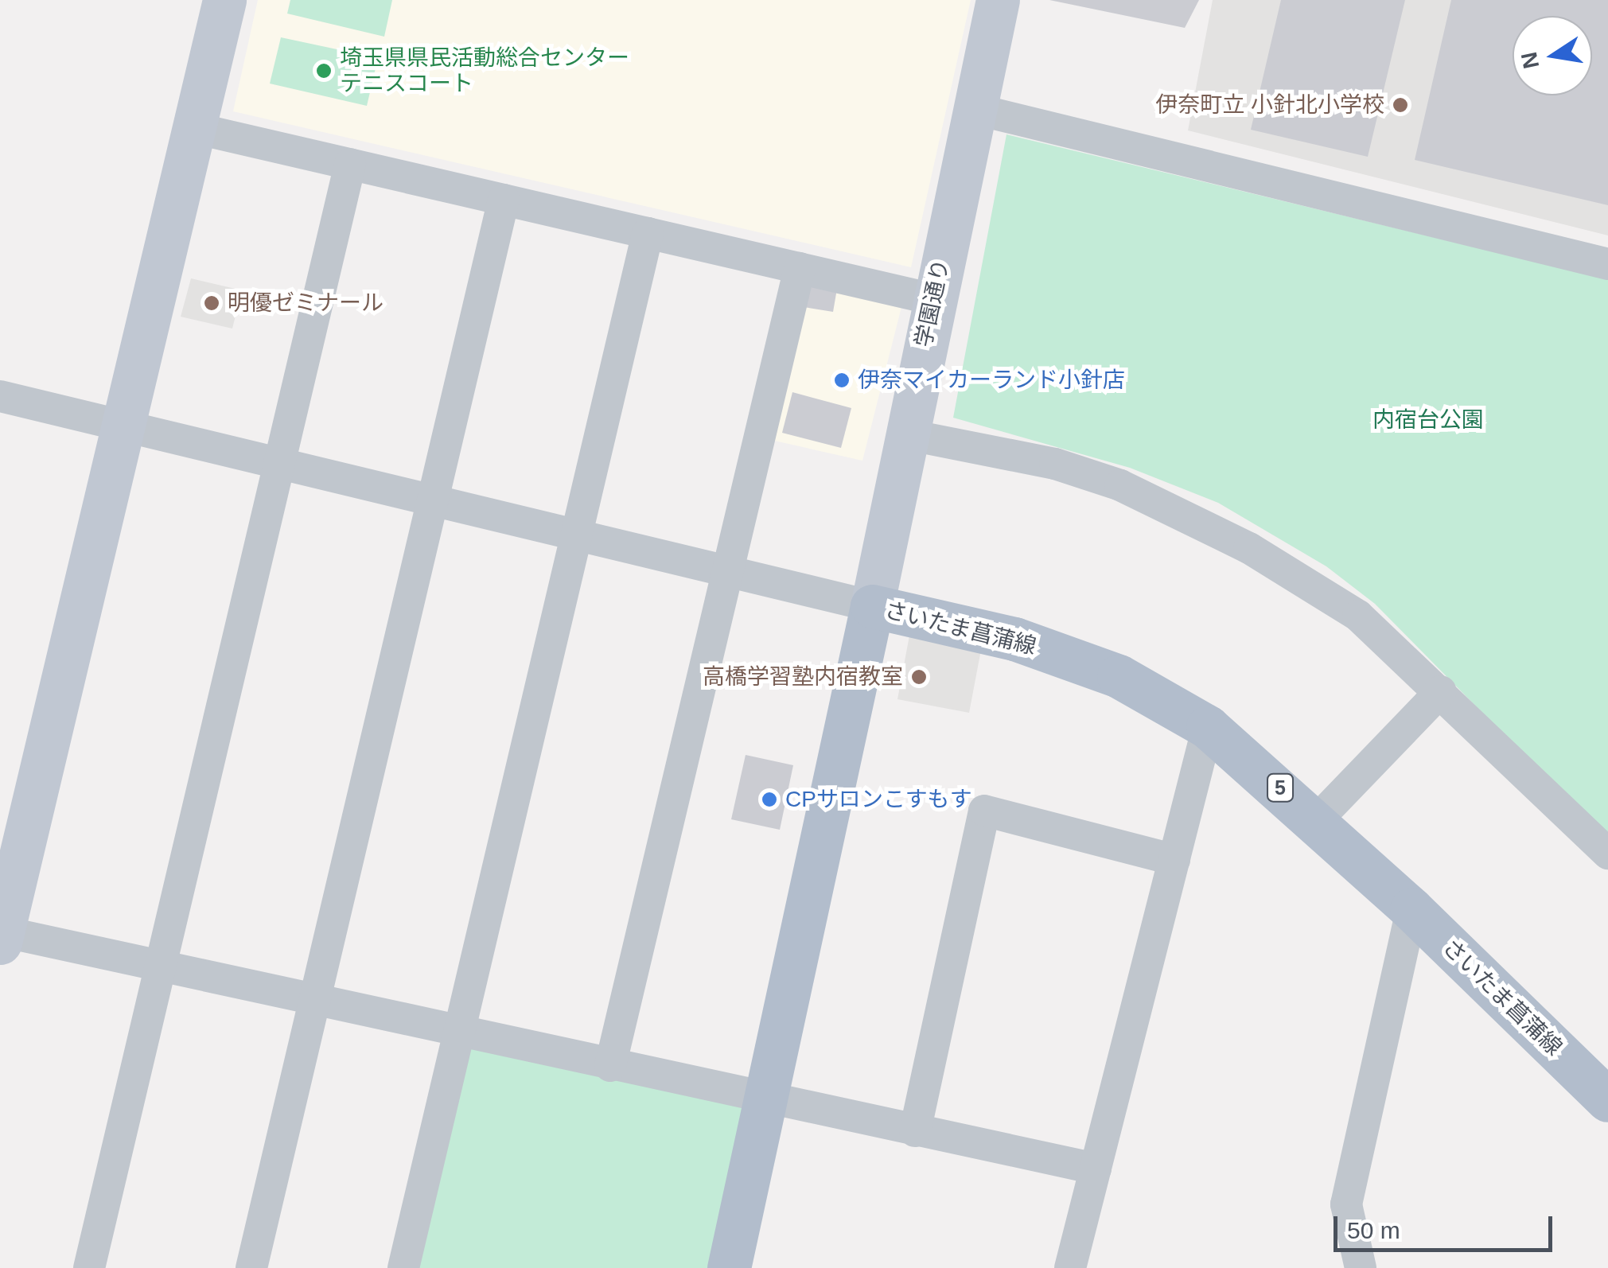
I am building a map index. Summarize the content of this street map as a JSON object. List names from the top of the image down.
{
  "streets": {
    "main road": ["さいたま菖蒲線", "5"],
    "street": ["学園通り"]
  },
  "crossings": [
    ["学園通り", "さいたま菖蒲線"]
  ],
  "parks": ["内宿台公園"],
  "places": [
    "埼玉県県民活動総合センター テニスコート",
    "伊奈町立 小針北小学校",
    "明優ゼミナール",
    "伊奈マイカーランド小針店",
    "高橋学習塾内宿教室",
    "CPサロンこすもす"
  ],
  "scale_bar": "50 m",
  "north": "left"
}
